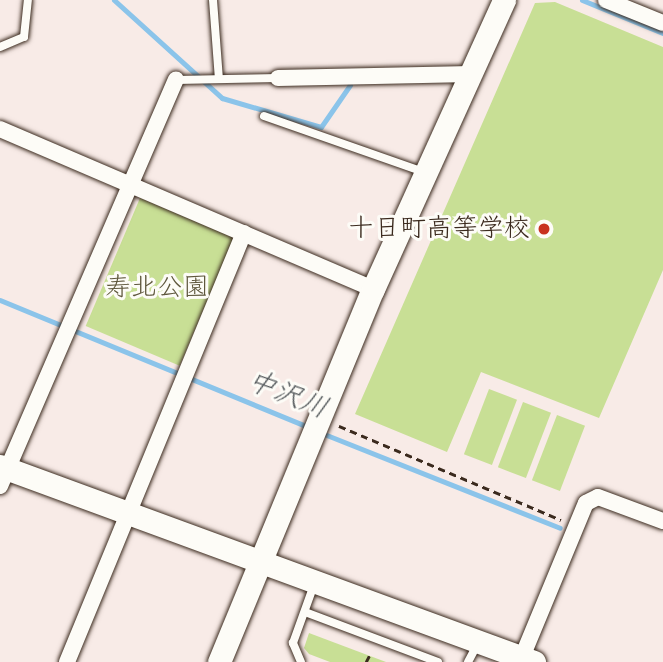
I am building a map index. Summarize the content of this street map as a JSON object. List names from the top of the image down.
{
  "water": ["中沢川"],
  "parks": ["寿北公園"],
  "places": ["十日町高等学校"]
}
